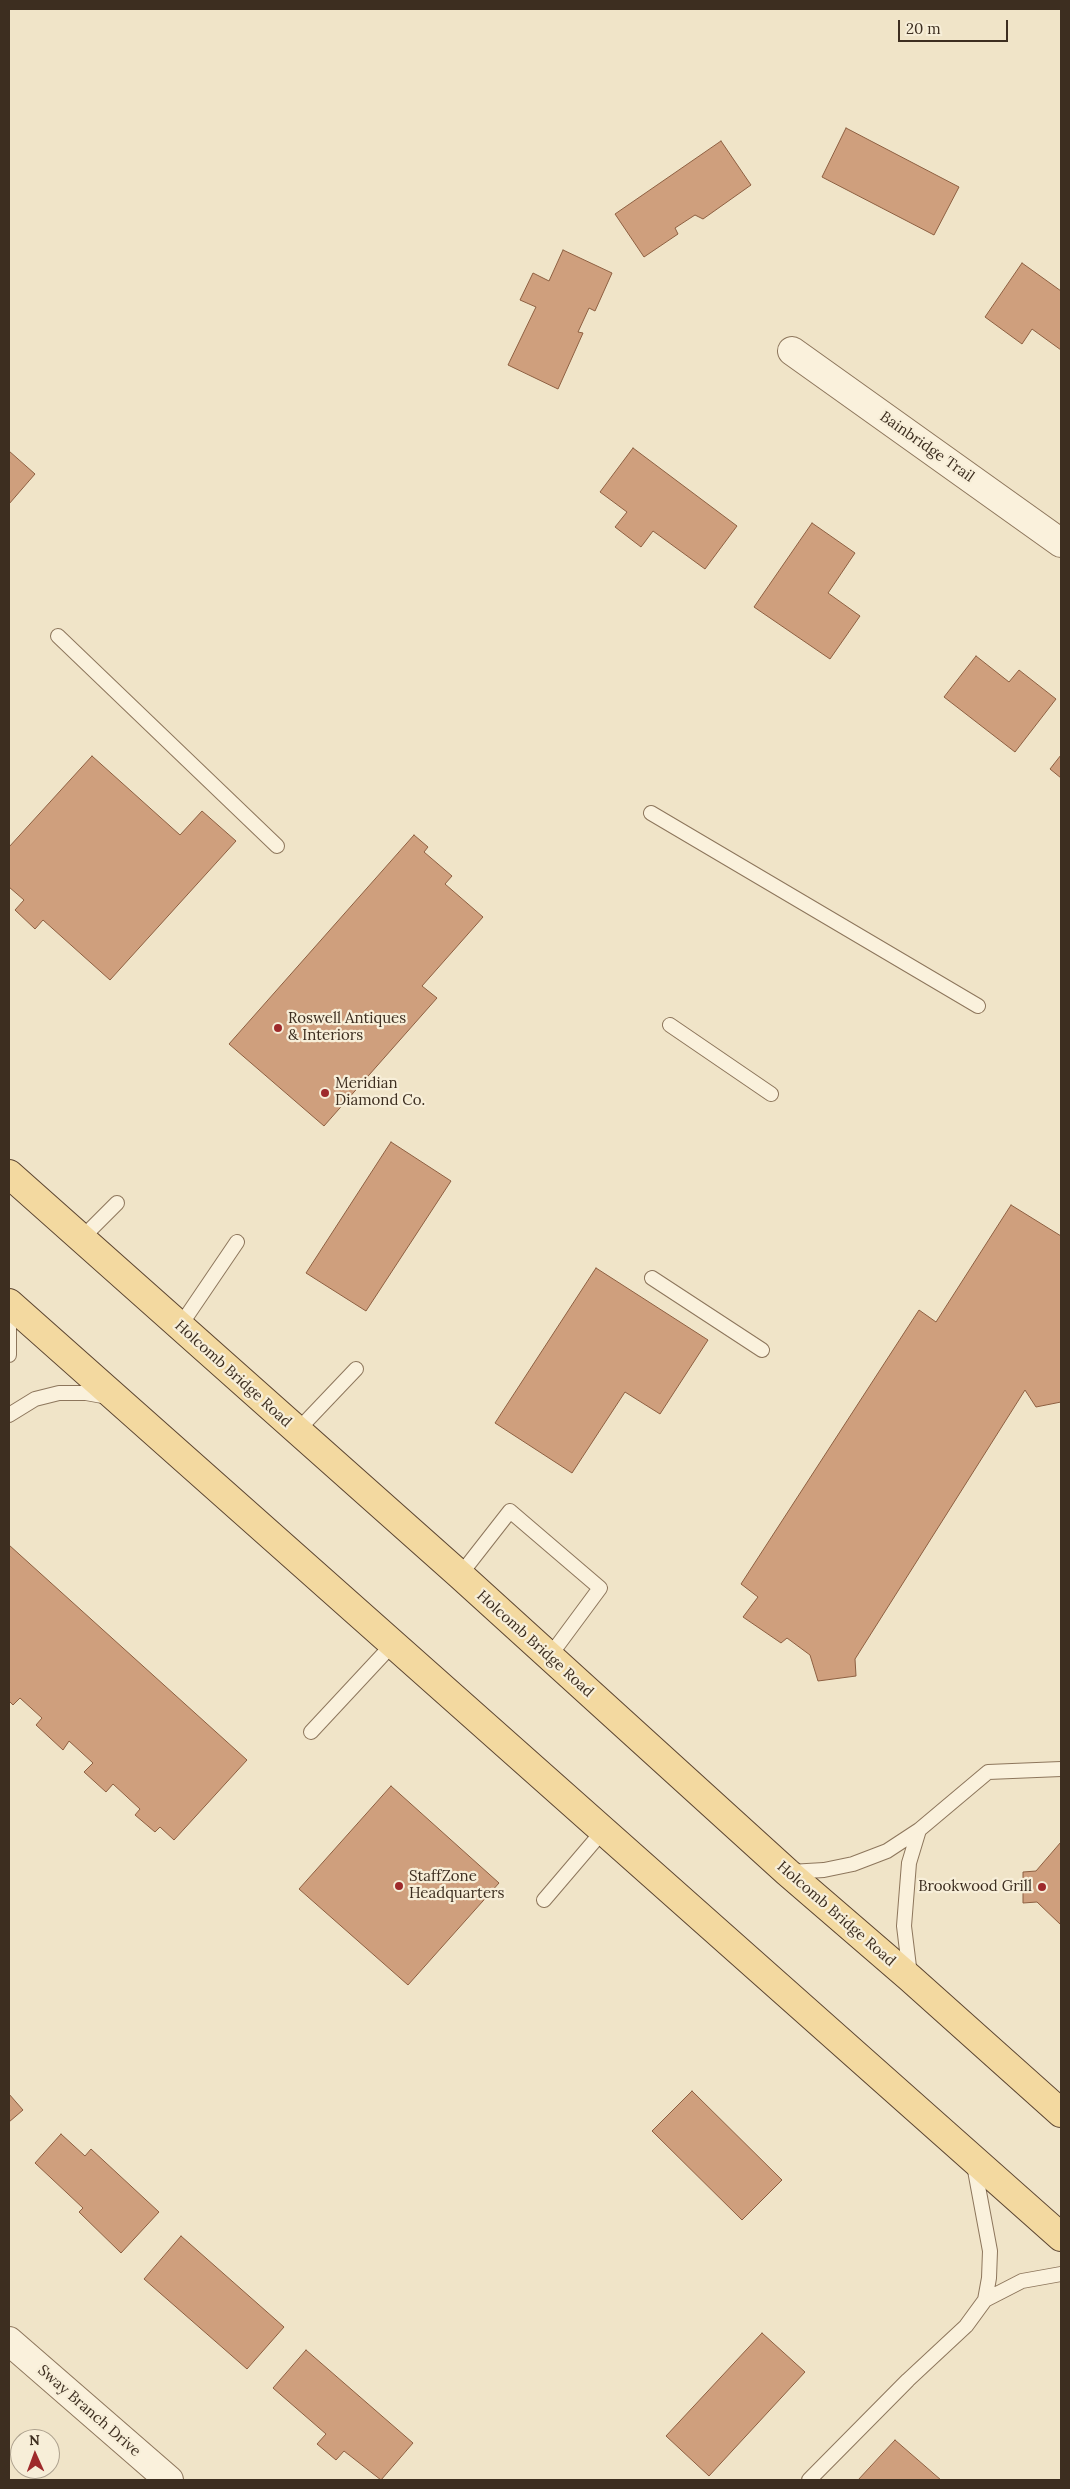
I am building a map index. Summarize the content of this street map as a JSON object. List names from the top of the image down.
{
  "streets": {
    "main road": ["Holcomb Bridge Road"],
    "street": ["Bainbridge Trail", "Sway Branch Drive"]
  },
  "places": [
    "Roswell Antiques & Interiors",
    "Meridian Diamond Co.",
    "StaffZone Headquarters",
    "Brookwood Grill"
  ],
  "scale_bar": "20 m",
  "north": "top"
}
